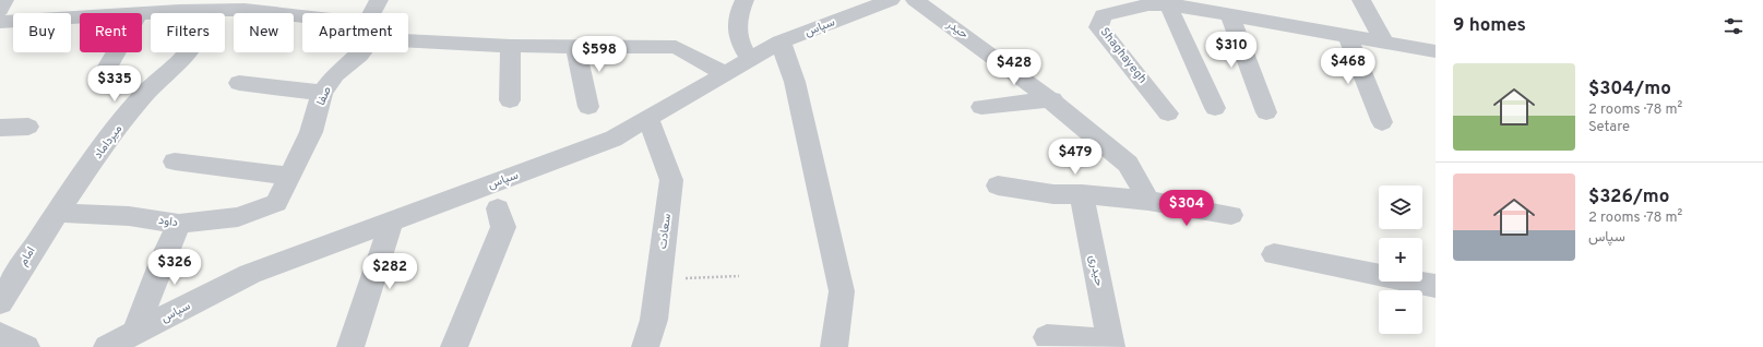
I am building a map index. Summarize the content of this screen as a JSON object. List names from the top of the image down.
{
  "streets": {
    "street": [
      "سپاس",
      "حیدر",
      "Shaghayegh",
      "صفا",
      "میرداماد",
      "داود",
      "سعادت",
      "امام",
      "حیدری"
    ]
  },
  "crossings": [
    ["سپاس", "سعادت"],
    ["صفا", "داود"],
    ["میرداماد", "داود"],
    ["میرداماد", "امام"],
    ["داود", "امام"]
  ],
  "page": {
    "heading": "9 homes",
    "chip": [
      "Buy",
      "Rent",
      "Filters",
      "New",
      "Apartment"
    ],
    "price": [
      "$310",
      "$598",
      "$468",
      "$428",
      "$335",
      "$479",
      "$304",
      "$326",
      "$282"
    ],
    "list": [
      {
        "name": "$304/mo",
        "note": "2 rooms · 78 m² · Setare"
      },
      {
        "name": "$326/mo",
        "note": "2 rooms · 78 m² · سپاس"
      }
    ],
    "map_buttons": ["+", "−"]
  }
}
